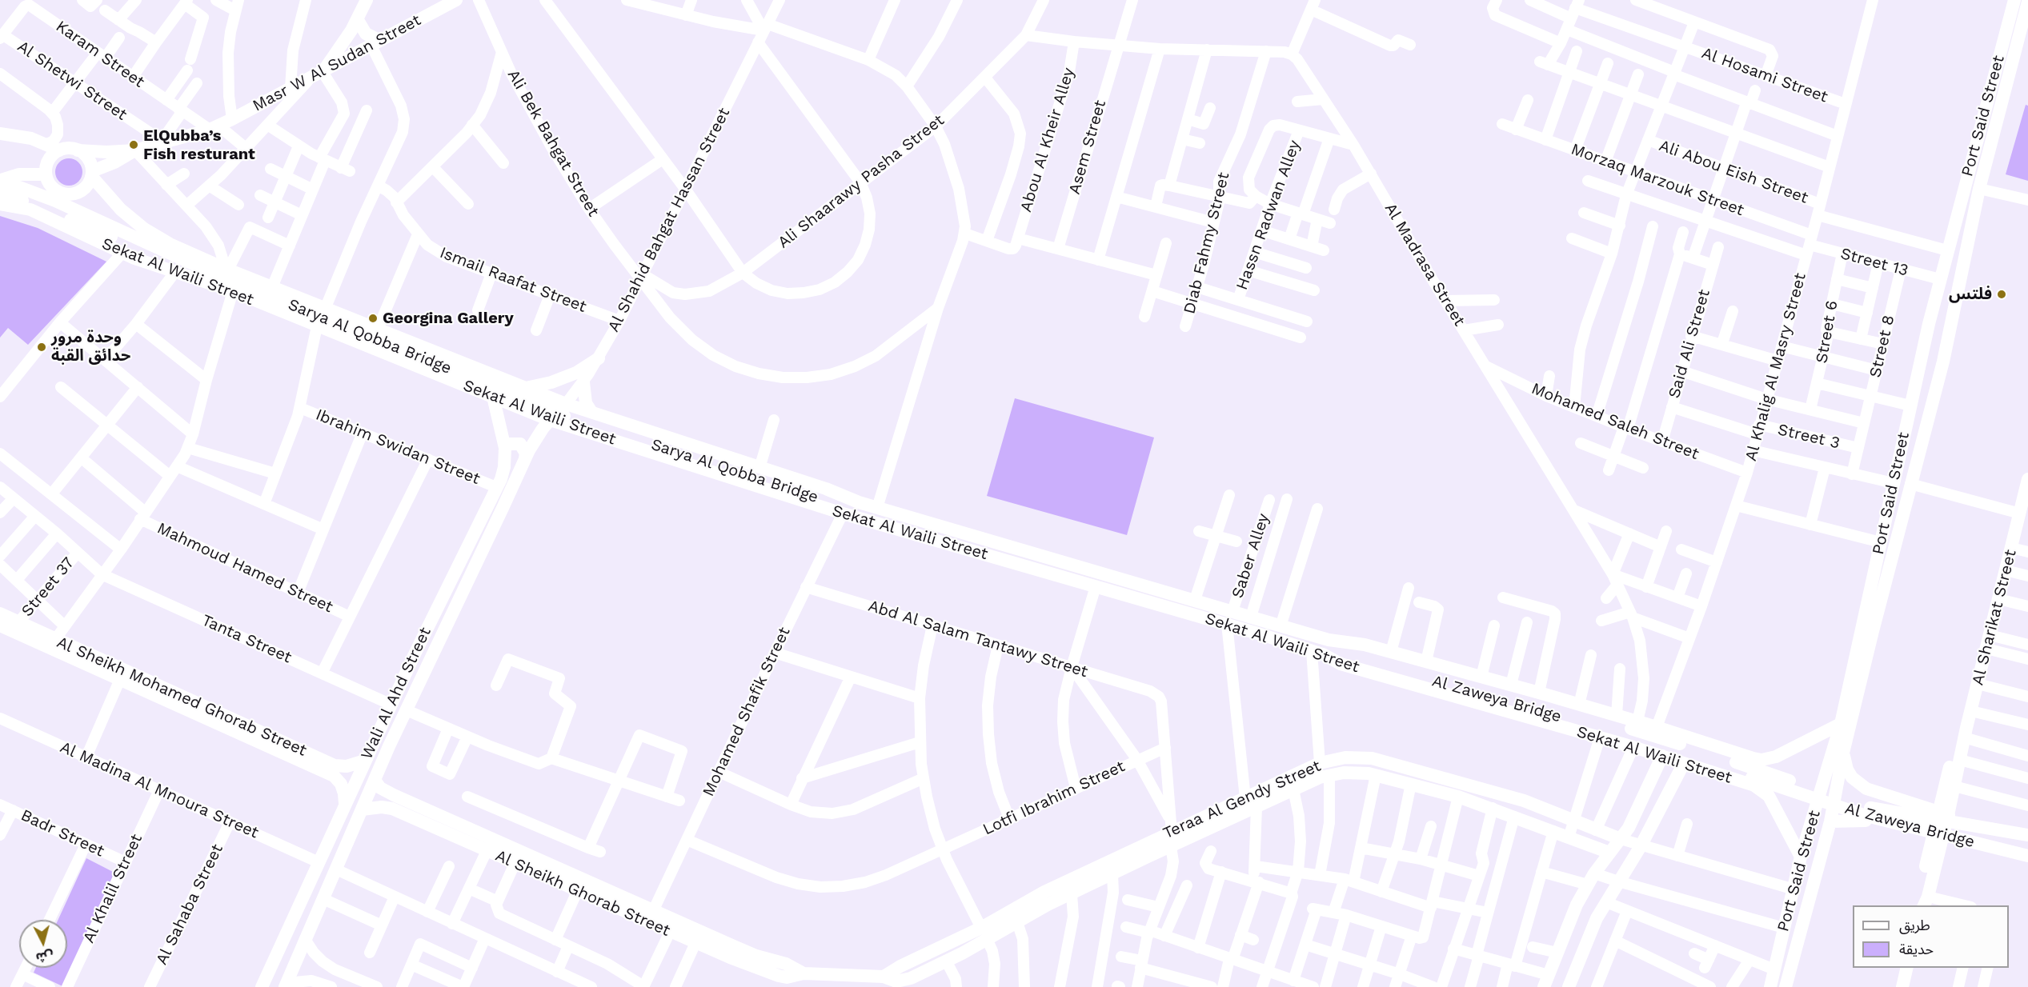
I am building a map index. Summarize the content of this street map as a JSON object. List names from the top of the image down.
{
  "streets": {
    "main road": [
      "Masr W Al Sudan Street",
      "Port Said Street",
      "Sekat Al Waili Street",
      "Sarya Al Qobba Bridge",
      "Al Sharikat Street",
      "Wali Al Ahd Street",
      "Al Sheikh Mohamed Ghorab Street",
      "Al Zaweya Bridge",
      "Teraa Al Gendy Street",
      "Al Sheikh Ghorab Street"
    ],
    "street": [
      "Karam Street",
      "Al Hosami Street",
      "Al Shetwi Street",
      "Abou Al Kheir Alley",
      "Ali Bek Bahgat Street",
      "Asem Street",
      "Ali Abou Eish Street",
      "Morzaq Marzouk Street",
      "Ali Shaarawy Pasha Street",
      "Hassn Radwan Alley",
      "Al Shahid Bahgat Hassan Street",
      "Diab Fahmy Street",
      "Street 13",
      "Al Madrasa Street",
      "Ismail Raafat Street",
      "Street 6",
      "Said Ali Street",
      "Street 8",
      "Al Khalig Al Masry Street",
      "Mohamed Saleh Street",
      "Street 3",
      "Ibrahim Swidan Street",
      "Saber Alley",
      "Mahmoud Hamed Street",
      "Street 37",
      "Tanta Street",
      "Abd Al Salam Tantawy Street",
      "Mohamed Shafik Street",
      "Al Madina Al Mnoura Street",
      "Lotfi Ibrahim Street",
      "Badr Street",
      "Al Khalil Street",
      "Al Sahaba Street"
    ]
  },
  "crossings": [
    ["Karam Street", "Masr W Al Sudan Street"],
    ["Karam Street", "Al Shetwi Street"],
    ["Masr W Al Sudan Street", "Al Shetwi Street"],
    ["Masr W Al Sudan Street", "Sekat Al Waili Street"],
    ["Al Hosami Street", "Al Khalig Al Masry Street"],
    ["Port Said Street", "Street 13"],
    ["Port Said Street", "Sekat Al Waili Street"],
    ["Ali Bek Bahgat Street", "Ali Shaarawy Pasha Street"],
    ["Ali Bek Bahgat Street", "Al Shahid Bahgat Hassan Street"],
    ["Ali Abou Eish Street", "Al Khalig Al Masry Street"],
    ["Morzaq Marzouk Street", "Street 13"],
    ["Morzaq Marzouk Street", "Al Khalig Al Masry Street"],
    ["Ali Shaarawy Pasha Street", "Al Shahid Bahgat Hassan Street"],
    ["Al Shahid Bahgat Hassan Street", "Sekat Al Waili Street"],
    ["Al Shahid Bahgat Hassan Street", "Ismail Raafat Street"],
    ["Al Shahid Bahgat Hassan Street", "Wali Al Ahd Street"],
    ["Street 13", "Street 6"],
    ["Street 13", "Street 8"],
    ["Street 13", "Al Khalig Al Masry Street"],
    ["Al Madrasa Street", "Sekat Al Waili Street"],
    ["Al Madrasa Street", "Mohamed Saleh Street"],
    ["Sekat Al Waili Street", "Sarya Al Qobba Bridge"],
    ["Sekat Al Waili Street", "Al Khalig Al Masry Street"],
    ["Sekat Al Waili Street", "Saber Alley"],
    ["Sekat Al Waili Street", "Wali Al Ahd Street"],
    ["Sekat Al Waili Street", "Al Zaweya Bridge"],
    ["Sekat Al Waili Street", "Mohamed Shafik Street"],
    ["Said Ali Street", "Mohamed Saleh Street"],
    ["Said Ali Street", "Street 3"],
    ["Street 8", "Street 3"],
    ["Al Khalig Al Masry Street", "Mohamed Saleh Street"],
    ["Al Khalig Al Masry Street", "Street 3"],
    ["Ibrahim Swidan Street", "Wali Al Ahd Street"],
    ["Street 37", "Tanta Street"],
    ["Street 37", "Al Sheikh Mohamed Ghorab Street"],
    ["Tanta Street", "Wali Al Ahd Street"],
    ["Abd Al Salam Tantawy Street", "Mohamed Shafik Street"],
    ["Abd Al Salam Tantawy Street", "Lotfi Ibrahim Street"],
    ["Wali Al Ahd Street", "Al Sheikh Mohamed Ghorab Street"],
    ["Wali Al Ahd Street", "Al Madina Al Mnoura Street"],
    ["Wali Al Ahd Street", "Al Sheikh Ghorab Street"],
    ["Mohamed Shafik Street", "Lotfi Ibrahim Street"],
    ["Mohamed Shafik Street", "Al Sheikh Ghorab Street"],
    ["Al Madina Al Mnoura Street", "Al Khalil Street"],
    ["Al Madina Al Mnoura Street", "Al Sahaba Street"],
    ["Teraa Al Gendy Street", "Al Sheikh Ghorab Street"],
    ["Badr Street", "Al Khalil Street"]
  ],
  "places": [
    "ElQubba’s Fish resturant",
    "فلتس",
    "Georgina Gallery",
    "وحدة مرور حدائق القبة"
  ],
  "legend": ["طريق", "حديقة"],
  "north": "bottom"
}
